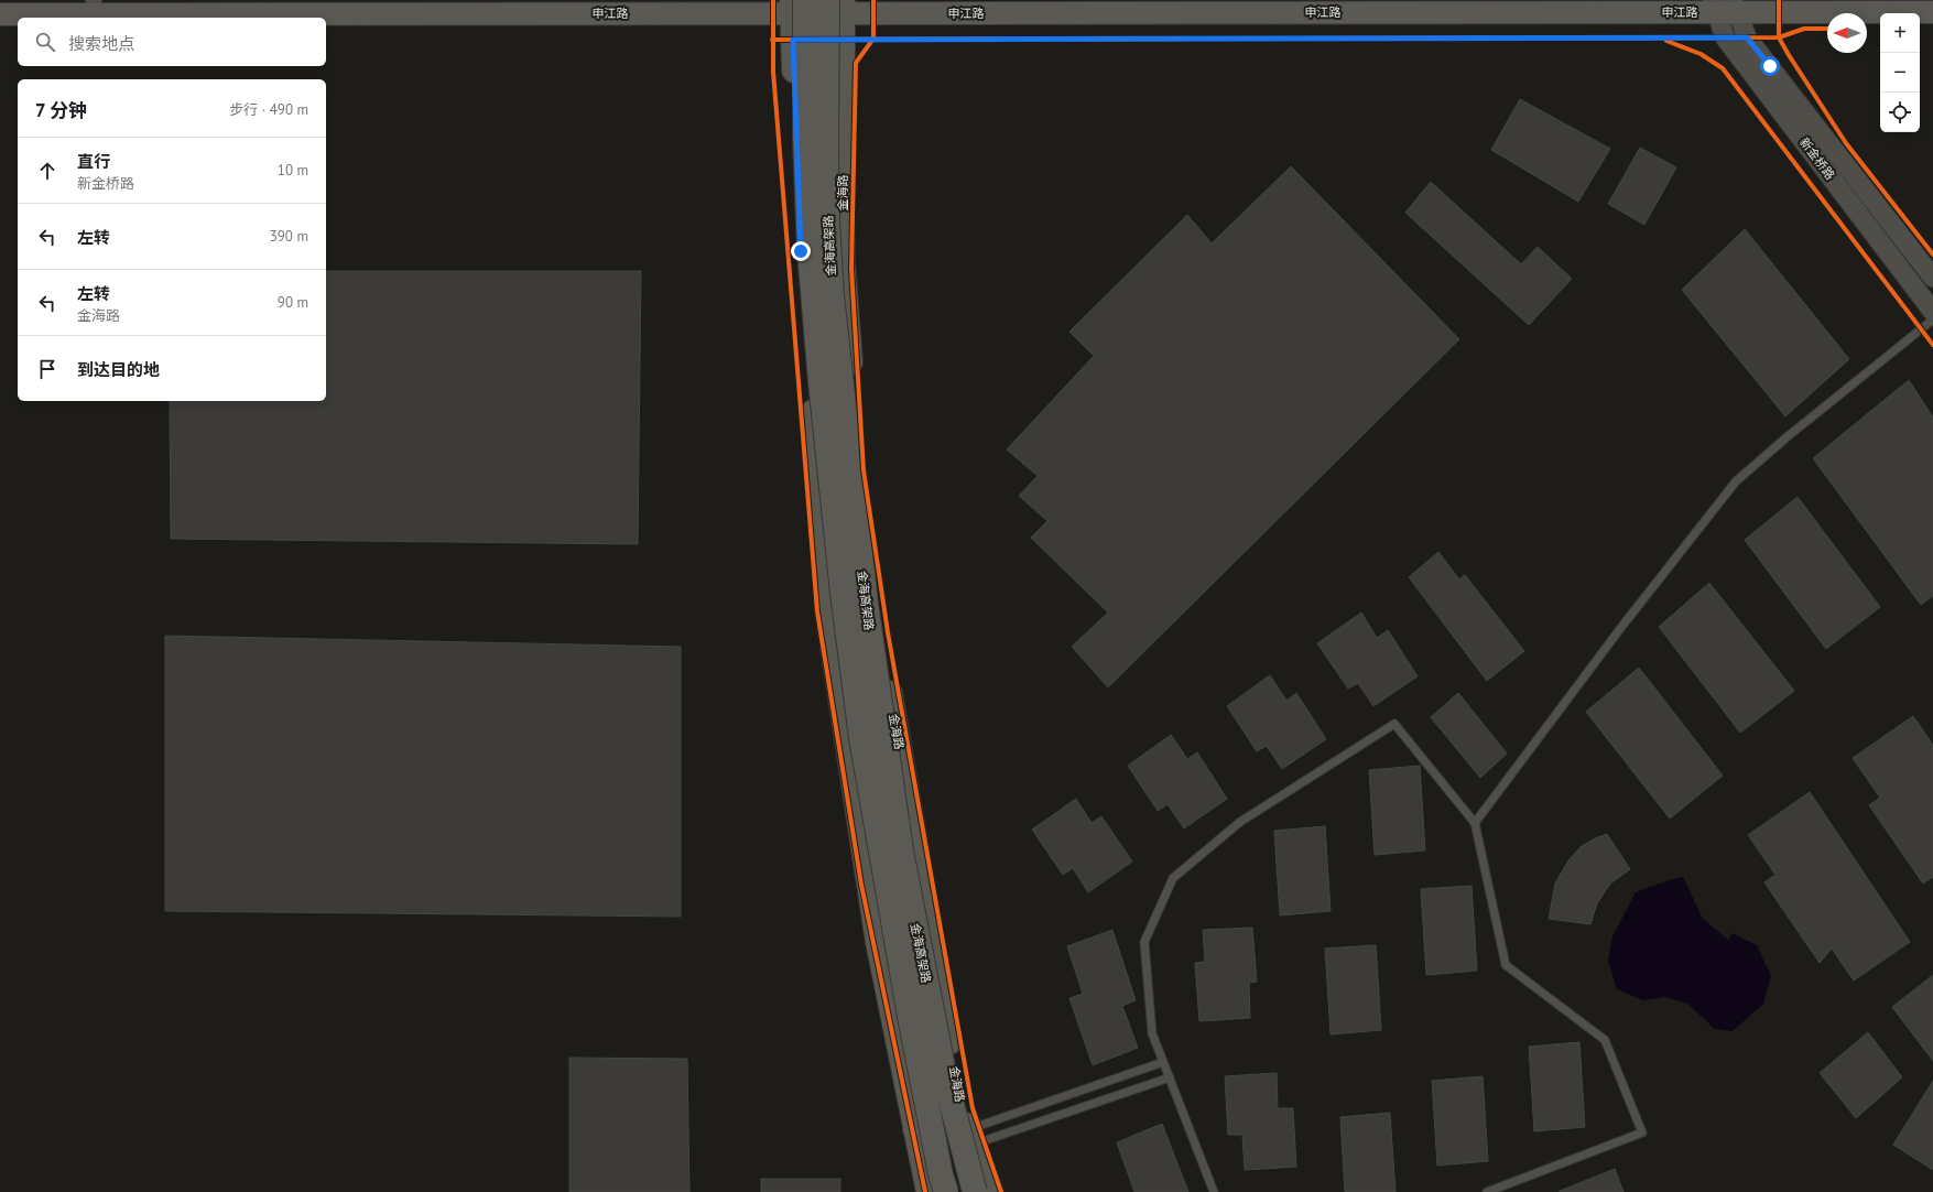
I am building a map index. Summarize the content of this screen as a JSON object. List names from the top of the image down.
{
  "streets": {
    "highway": ["金海高架路"],
    "main road": ["申江路", "金海路"],
    "street": ["新金桥路"]
  },
  "crossings": [
    ["申江路", "新金桥路"],
    ["申江路", "金海路"],
    ["申江路", "金海高架路"],
    ["金海路", "金海高架路"]
  ],
  "north": "left",
  "page": {
    "map_buttons": ["+", "−"],
    "search": "搜索地点",
    "heading": ["7 分钟", "步行 · 490 m"],
    "list": [
      ["直行", "新金桥路", "10 m"],
      ["左转", "390 m"],
      ["左转", "金海路", "90 m"],
      "到达目的地"
    ]
  }
}
